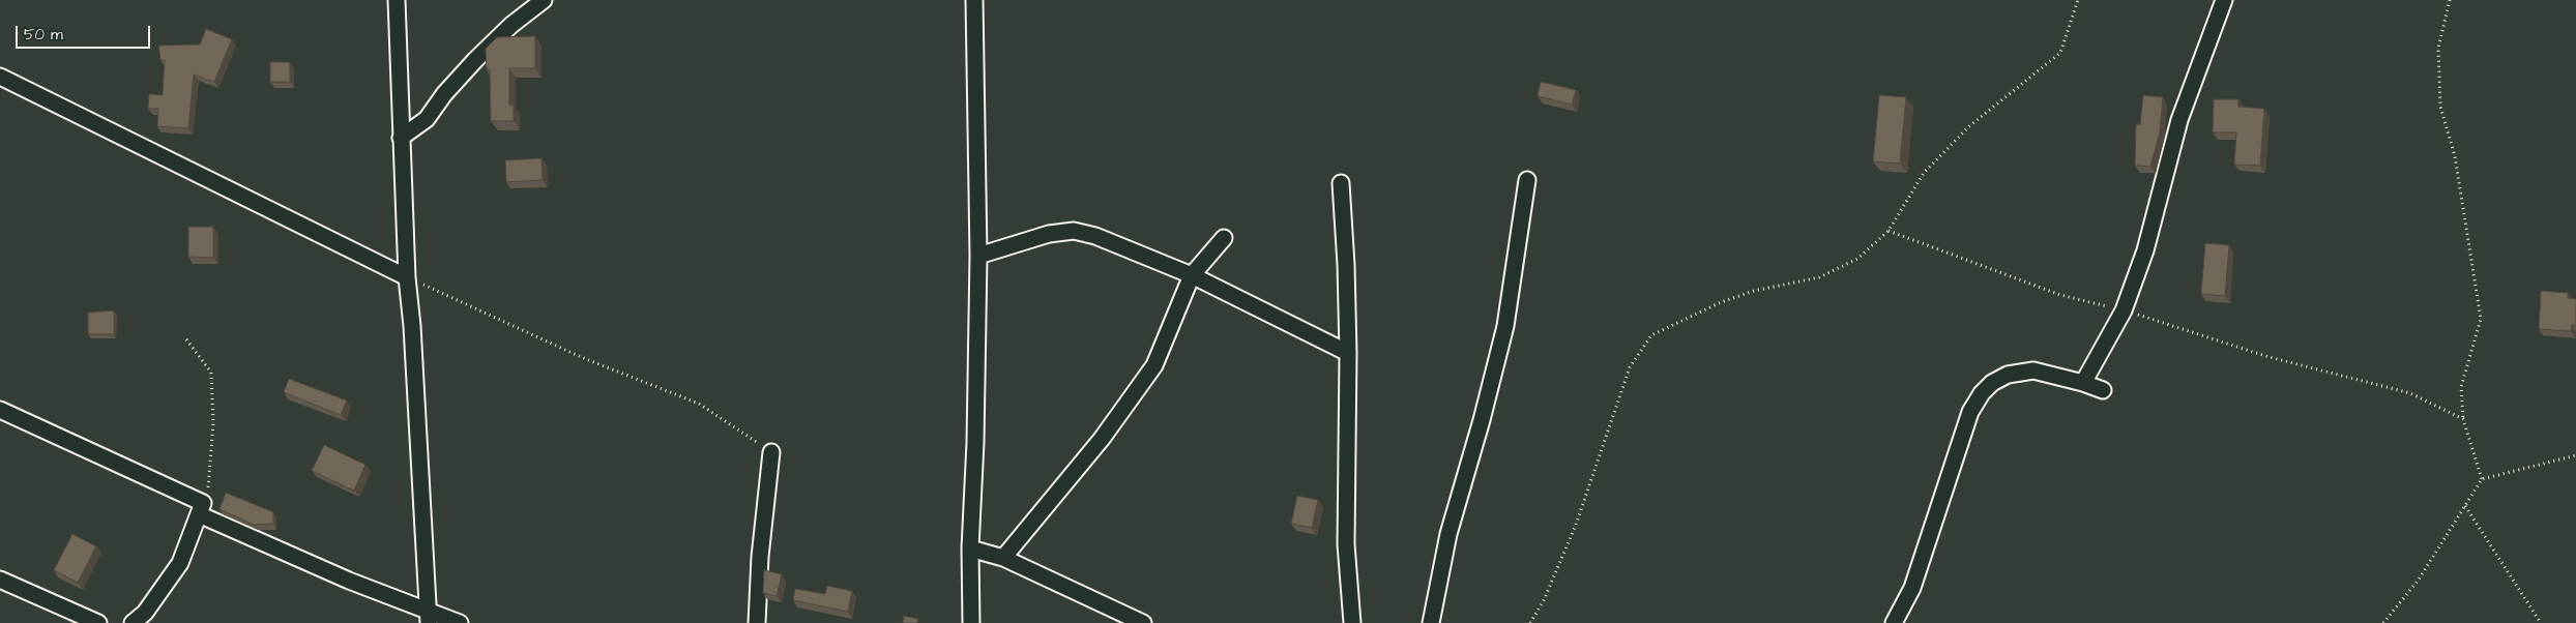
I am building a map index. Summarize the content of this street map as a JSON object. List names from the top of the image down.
{
  "scale_bar": "50 m"
}
